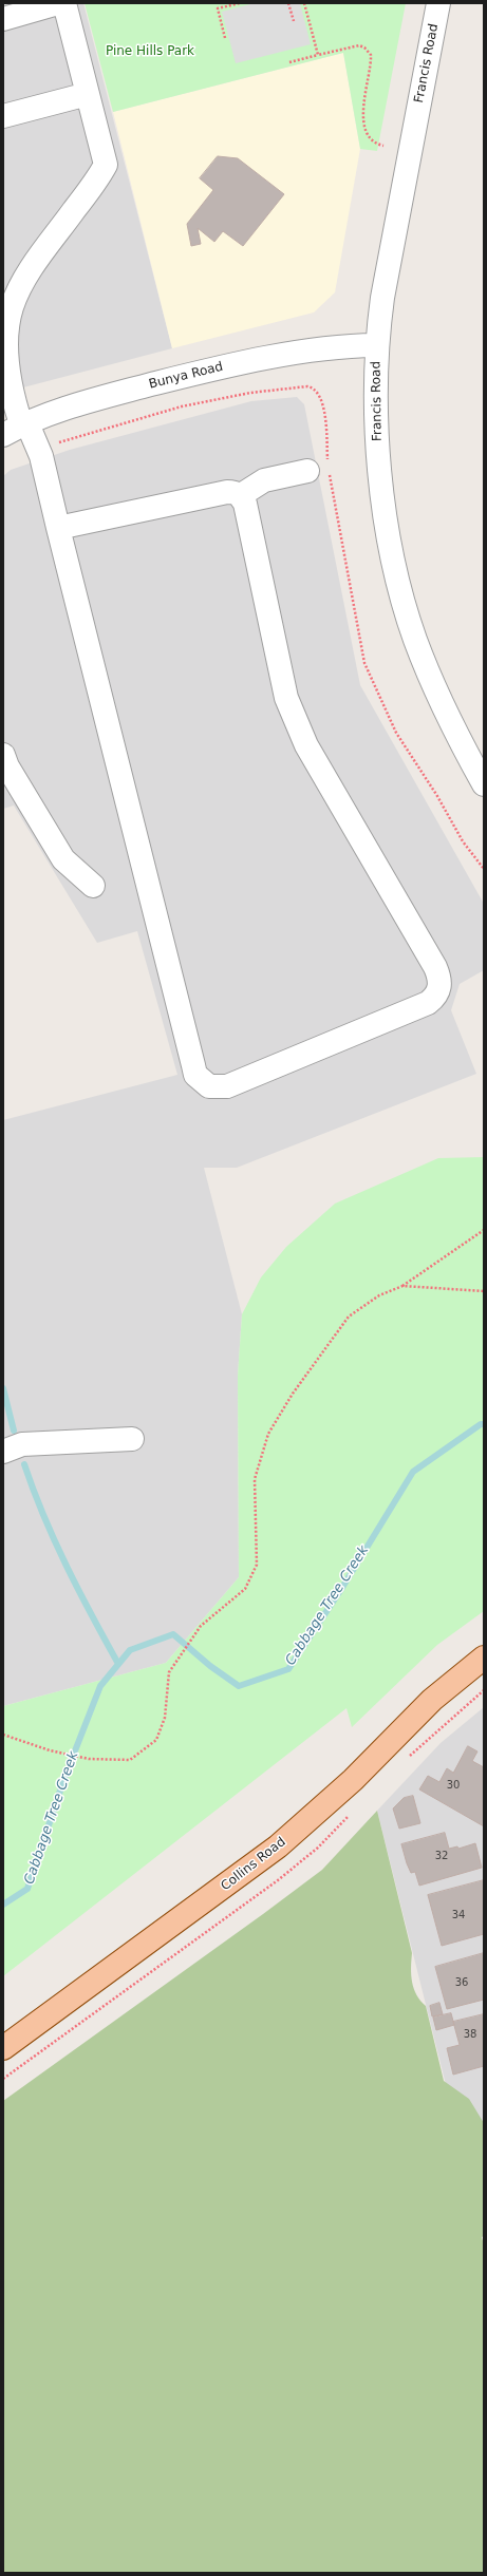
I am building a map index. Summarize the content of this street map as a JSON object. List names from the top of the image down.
{
  "streets": {
    "main road": ["Collins Road"],
    "street": ["Francis Road", "Bunya Road"]
  },
  "crossings": [
    ["Francis Road", "Bunya Road"]
  ],
  "water": ["Cabbage Tree Creek"],
  "parks": ["Pine Hills Park"],
  "house_numbers": [
    "30",
    "32",
    "34",
    "36",
    "38"
  ]
}
